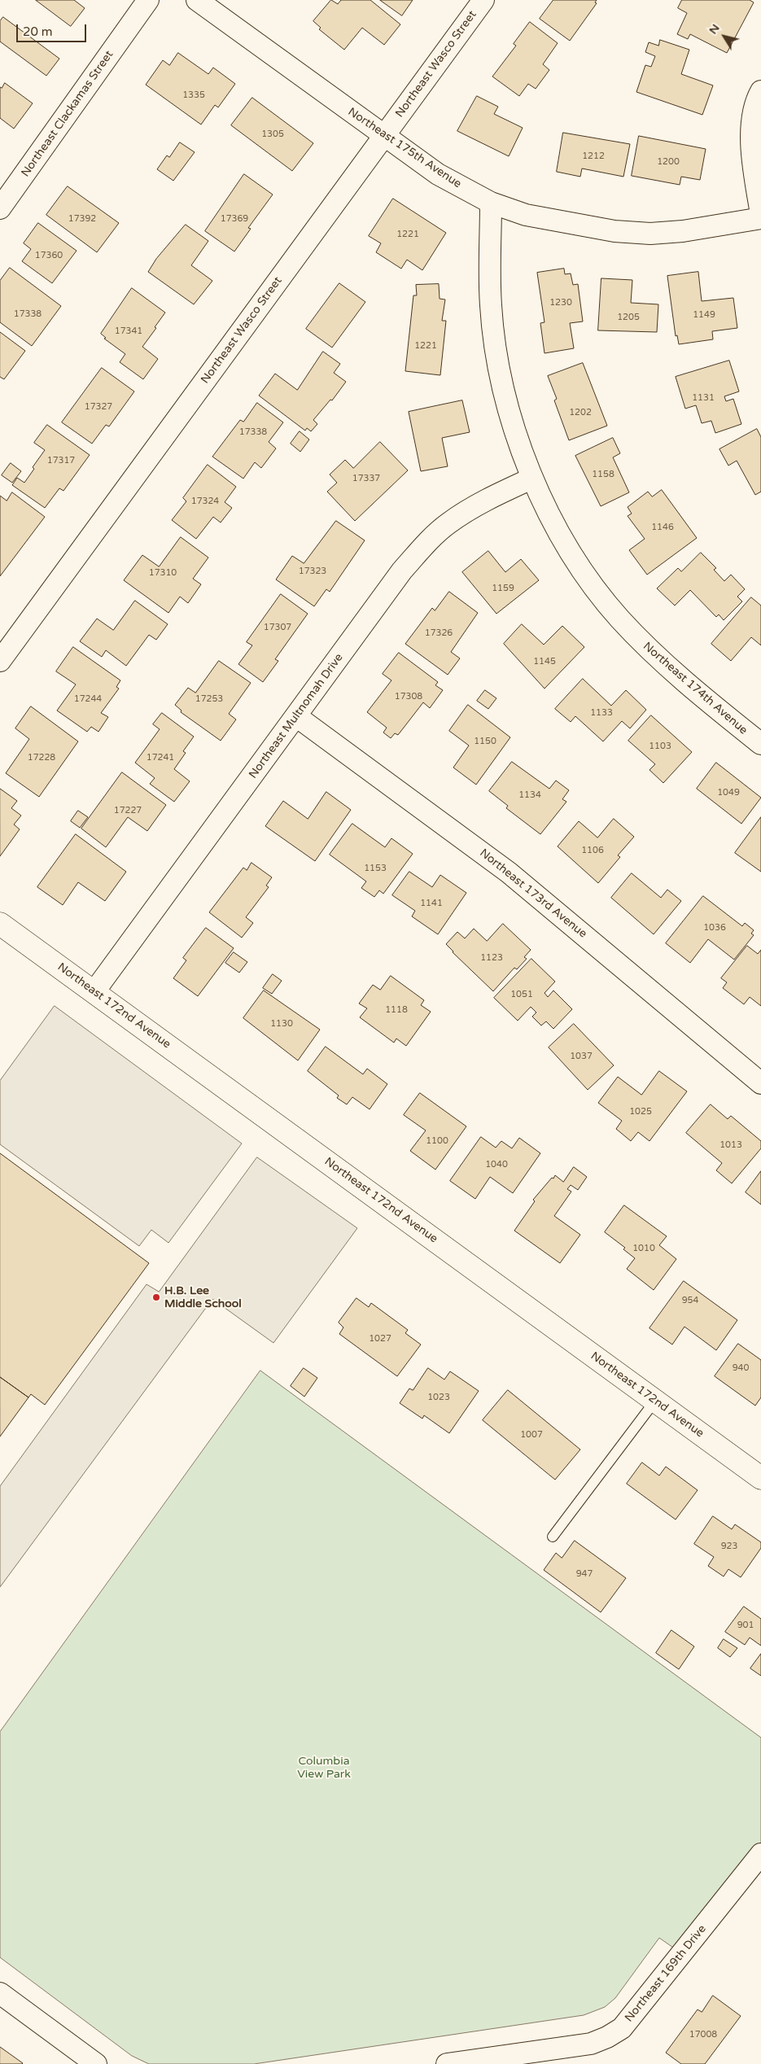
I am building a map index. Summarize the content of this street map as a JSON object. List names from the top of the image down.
{
  "streets": {
    "street": [
      "Northeast Wasco Street",
      "Northeast Clackamas Street",
      "Northeast 175th Avenue",
      "Northeast 174th Avenue",
      "Northeast Multnomah Drive",
      "Northeast 173rd Avenue",
      "Northeast 172nd Avenue",
      "Northeast 169th Drive"
    ]
  },
  "crossings": [
    ["Northeast Wasco Street", "Northeast 175th Avenue"],
    ["Northeast 175th Avenue", "Northeast 174th Avenue"],
    ["Northeast 174th Avenue", "Northeast Multnomah Drive"],
    ["Northeast Multnomah Drive", "Northeast 173rd Avenue"],
    ["Northeast Multnomah Drive", "Northeast 172nd Avenue"]
  ],
  "parks": ["Columbia View Park"],
  "places": ["H.B. Lee Middle School"],
  "house_numbers": [
    "1335",
    "1305",
    "1212",
    "1200",
    "17392",
    "17369",
    "1221",
    "17360",
    "1230",
    "17338",
    "1149",
    "1205",
    "17341",
    "1221",
    "1131",
    "17327",
    "1202",
    "17338",
    "17317",
    "1158",
    "17337",
    "17324",
    "1146",
    "17323",
    "17310",
    "1159",
    "17307",
    "17326",
    "1145",
    "17308",
    "17244",
    "17253",
    "1133",
    "1150",
    "1103",
    "17228",
    "17241",
    "1049",
    "1134",
    "17227",
    "1106",
    "1153",
    "1141",
    "1036",
    "1123",
    "1051",
    "1118",
    "1130",
    "1037",
    "1025",
    "1100",
    "1013",
    "1040",
    "1010",
    "954",
    "1027",
    "940",
    "1023",
    "1007",
    "923",
    "947",
    "901",
    "17008"
  ],
  "scale_bar": "20 m",
  "north": "top left"
}
